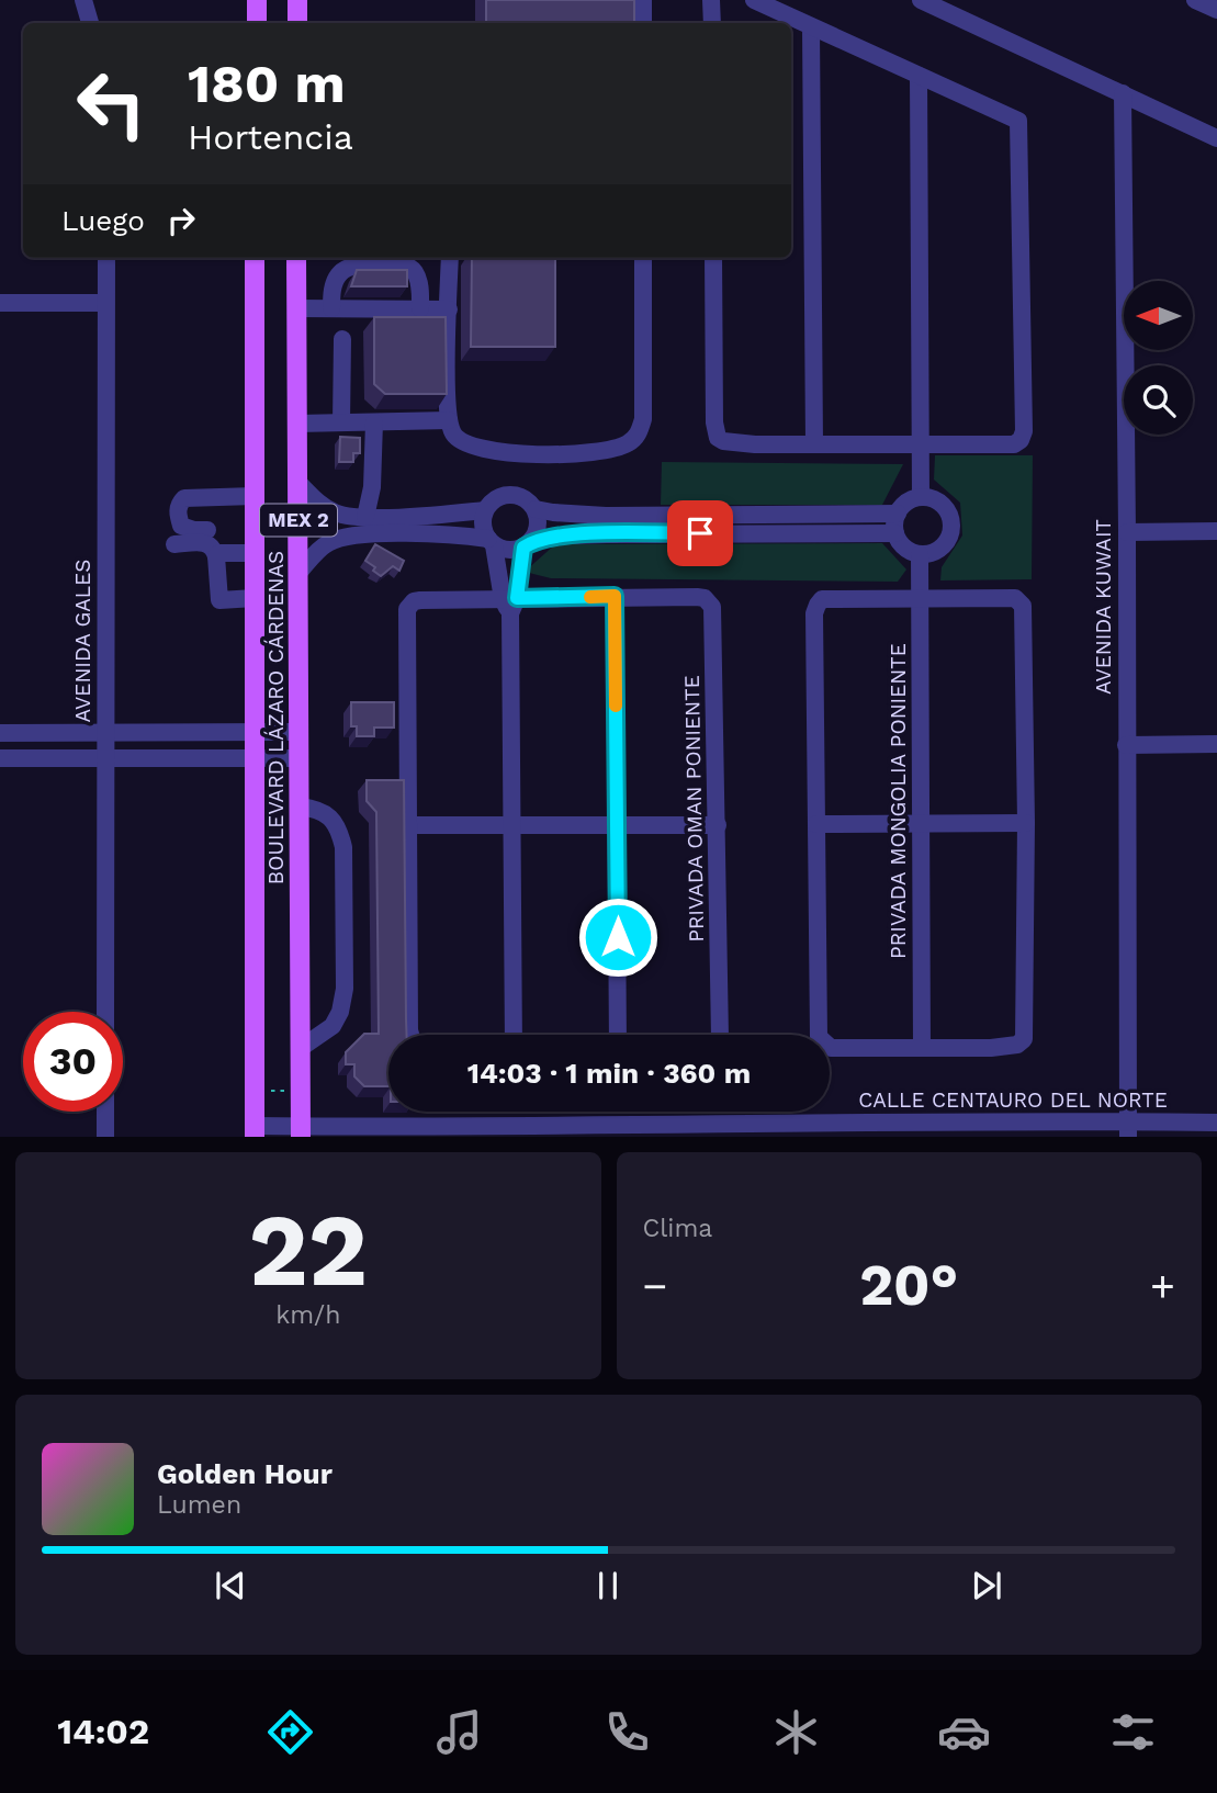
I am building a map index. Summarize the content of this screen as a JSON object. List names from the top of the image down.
{
  "streets": {
    "main road": ["MEX 2", "BOULEVARD LÁZARO CÁRDENAS"],
    "street": [
      "AVENIDA KUWAIT",
      "AVENIDA GALES",
      "PRIVADA MONGOLIA PONIENTE",
      "PRIVADA OMAN PONIENTE",
      "CALLE CENTAURO DEL NORTE"
    ]
  },
  "crossings": [
    ["AVENIDA KUWAIT", "CALLE CENTAURO DEL NORTE"],
    ["BOULEVARD LÁZARO CÁRDENAS", "CALLE CENTAURO DEL NORTE"]
  ],
  "north": "left",
  "page": {
    "turn": ["180 m", "Hortencia"],
    "then": "Luego",
    "limit": "30",
    "trip": "14:03 · 1 min · 360 m",
    "tile": [
      ["22", "km/h"],
      "Clima"
    ],
    "heat": ["−", "20°", "+"],
    "song": ["Golden Hour", "Lumen"],
    "tabs": "14:02"
  }
}
